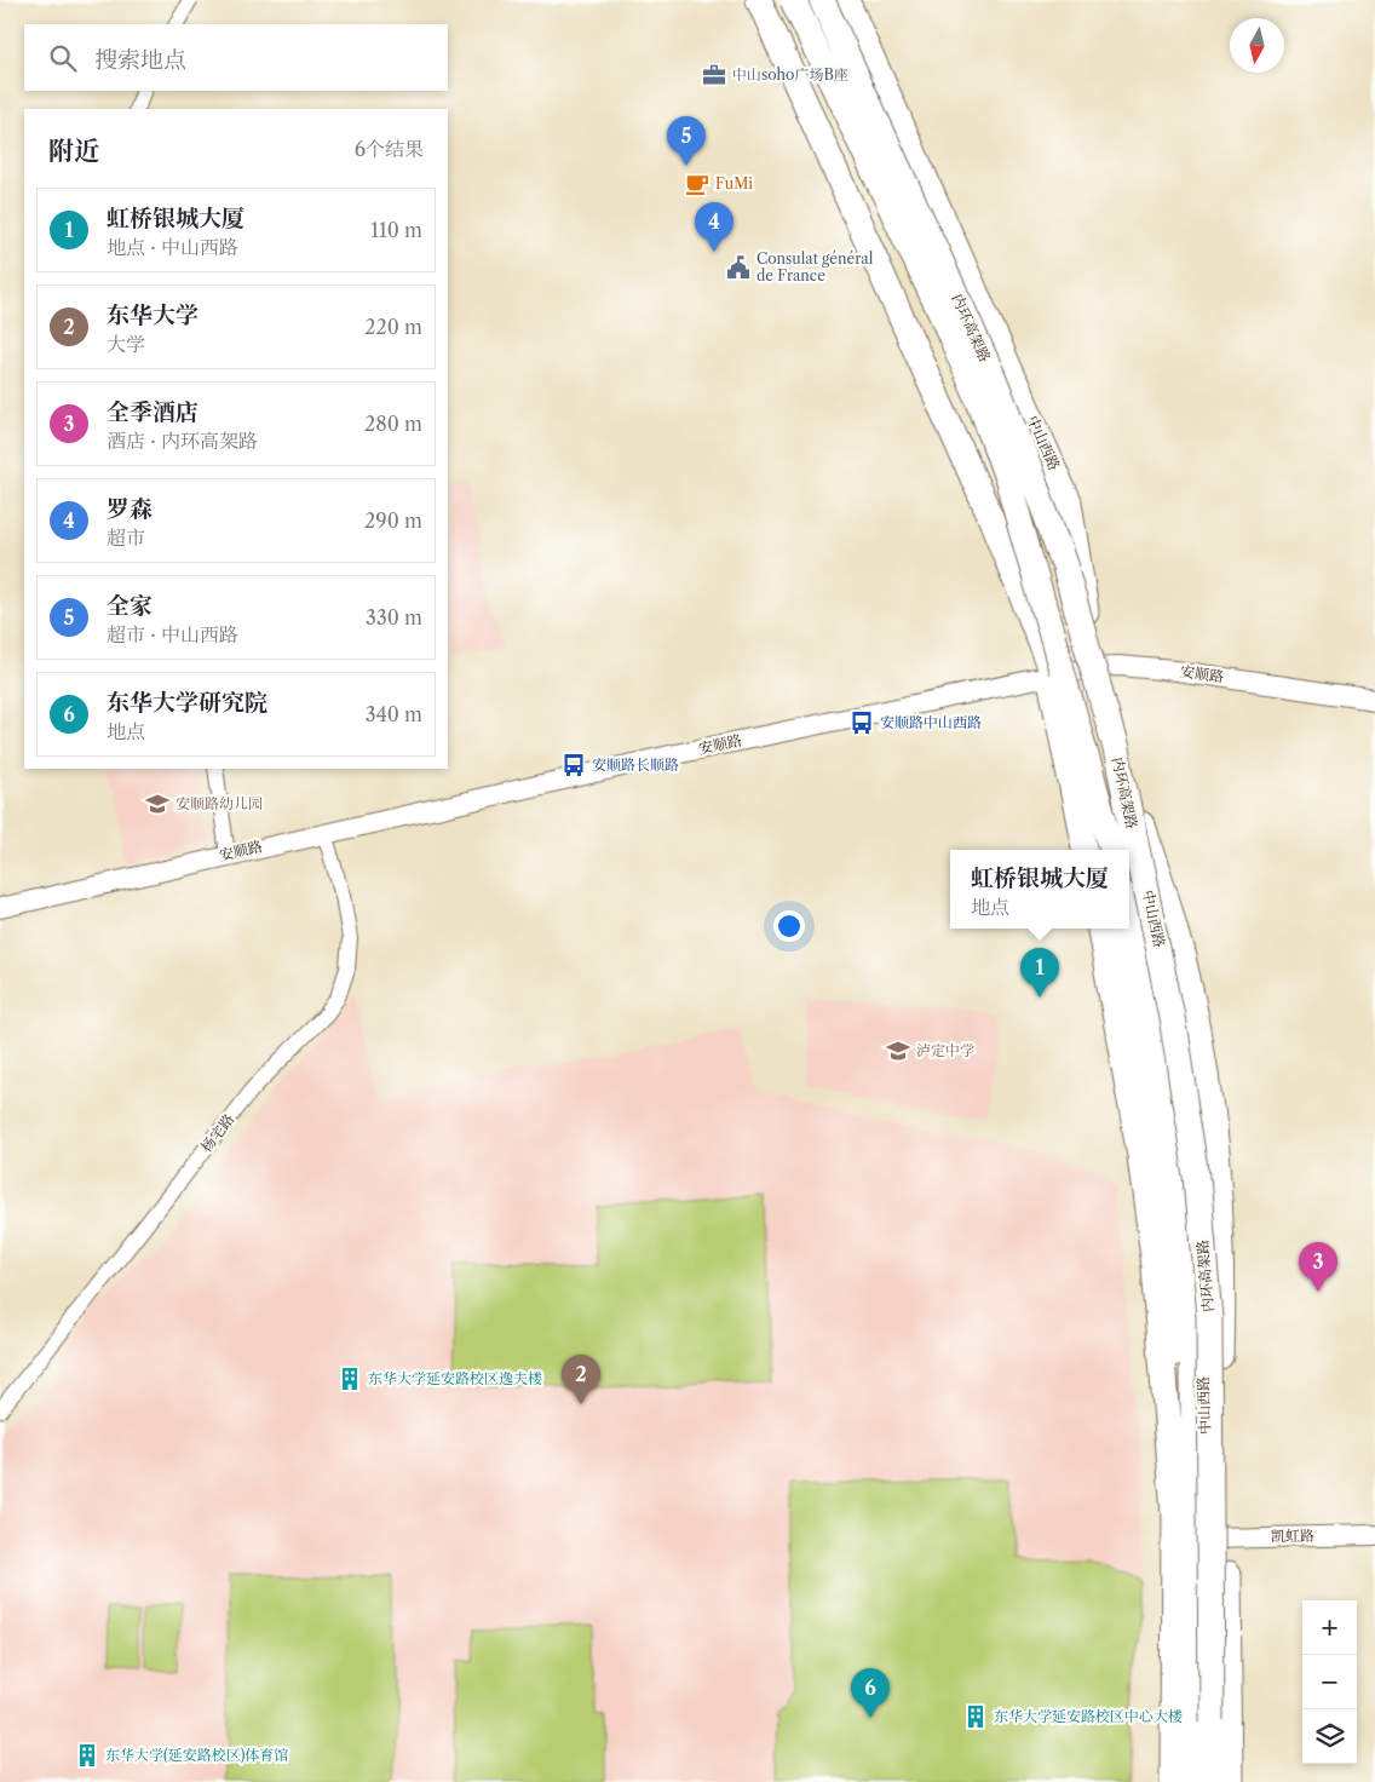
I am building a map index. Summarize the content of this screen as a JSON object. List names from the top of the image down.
{
  "streets": {
    "main road": ["内环高架路", "中山西路"],
    "street": ["安顺路", "杨宅路", "凯虹路"]
  },
  "crossings": [
    ["内环高架路", "中山西路"],
    ["中山西路", "安顺路"],
    ["中山西路", "凯虹路"],
    ["安顺路", "杨宅路"]
  ],
  "places": {
    "office": ["中山soho广场B座"],
    "cafe": ["FuMi"],
    "public building": ["Consulat général de France"],
    "bus stop": ["安顺路中山西路", "安顺路长顺路"],
    "school or university": ["安顺路幼儿园", "泸定中学"],
    "building": ["东华大学延安路校区逸夫楼", "东华大学延安路校区中心大楼", "东华大学(延安路校区)体育馆"]
  },
  "north": "bottom",
  "page": {
    "search": "搜索地点",
    "heading": ["附近", "6个结果"],
    "pins": [
      "5",
      "4",
      "1",
      "3",
      "2",
      "6"
    ],
    "list": [
      {
        "mark": "1",
        "name": "虹桥银城大厦",
        "note": "地点 · 中山西路",
        "value": "110 m"
      },
      {
        "mark": "2",
        "name": "东华大学",
        "note": "大学",
        "value": "220 m"
      },
      {
        "mark": "3",
        "name": "全季酒店",
        "note": "酒店 · 内环高架路",
        "value": "280 m"
      },
      {
        "mark": "4",
        "name": "罗森",
        "note": "超市",
        "value": "290 m"
      },
      {
        "mark": "5",
        "name": "全家",
        "note": "超市 · 中山西路",
        "value": "330 m"
      },
      {
        "mark": "6",
        "name": "东华大学研究院",
        "note": "地点",
        "value": "340 m"
      }
    ],
    "popup": ["虹桥银城大厦", "地点"],
    "map_buttons": ["+", "−"]
  }
}
